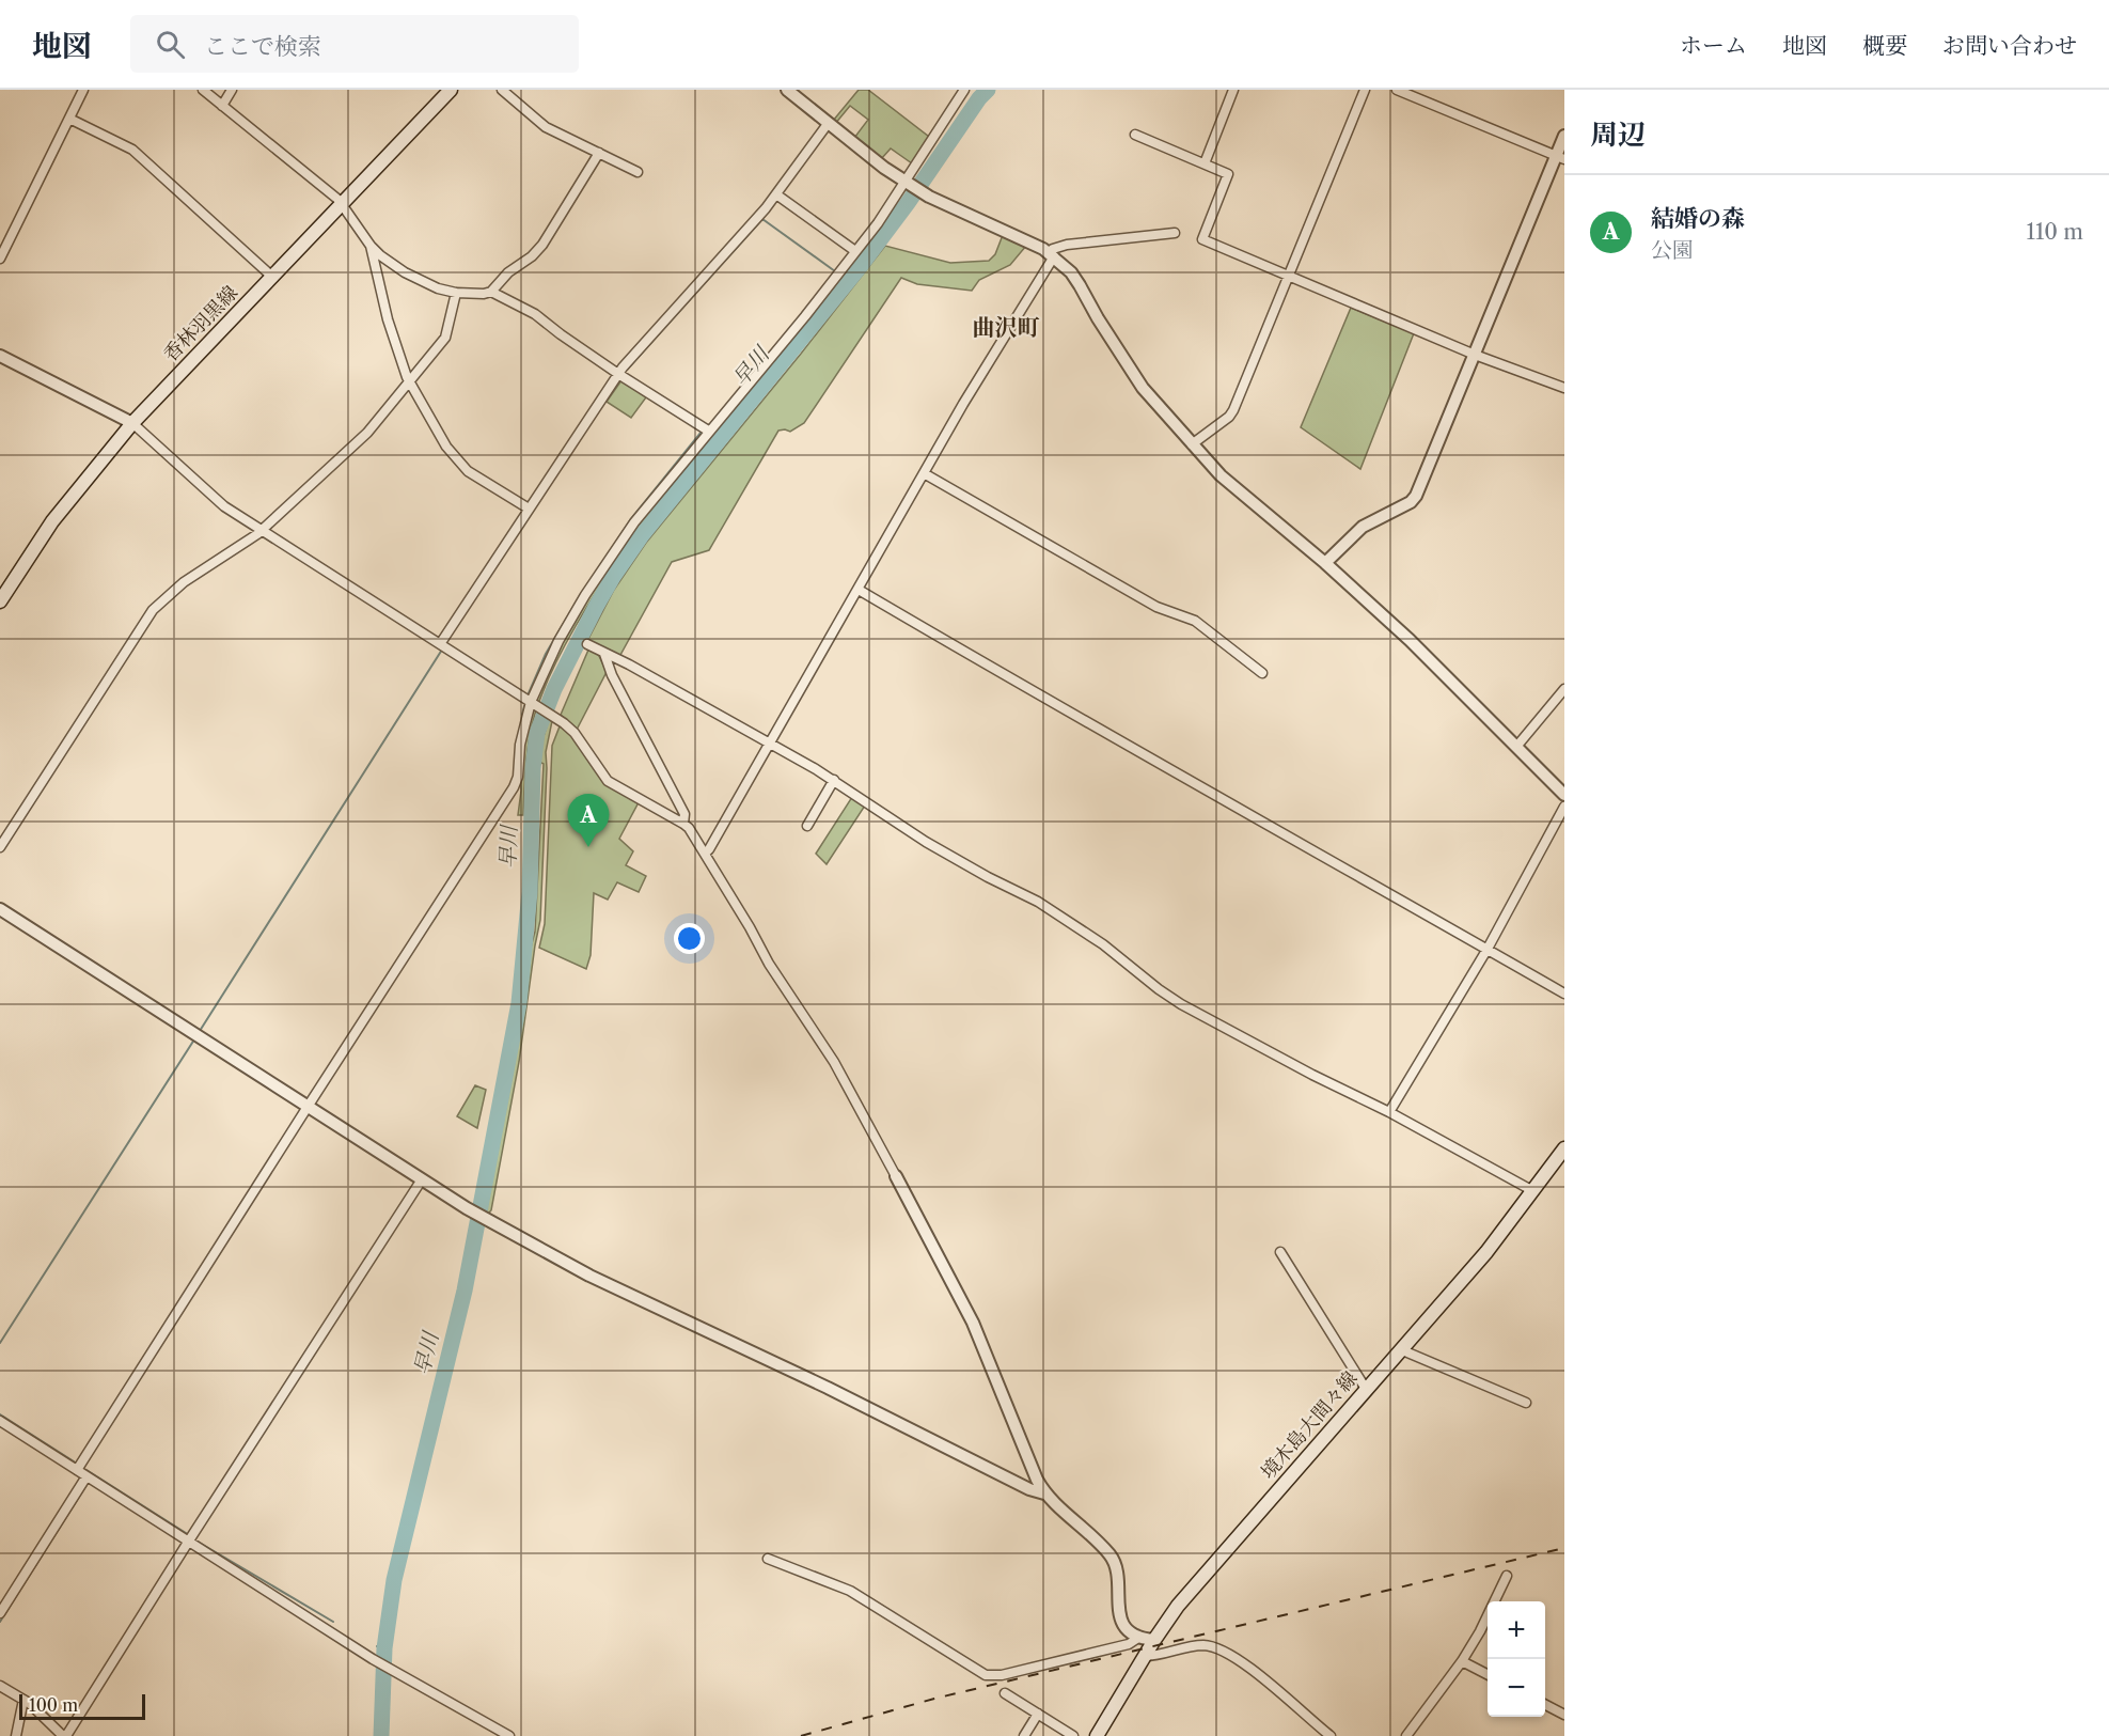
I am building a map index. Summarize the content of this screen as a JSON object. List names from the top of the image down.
{
  "streets": {
    "main road": ["香林羽黒線", "境木島大間々線"]
  },
  "districts": ["曲沢町"],
  "water": ["早川"],
  "scale_bar": "100 m",
  "page": {
    "header": "地図",
    "search": "ここで検索",
    "nav": [
      "ホーム",
      "地図",
      "概要",
      "お問い合わせ"
    ],
    "heading": "周辺",
    "list": [
      {
        "mark": "A",
        "name": "結婚の森",
        "note": "公園",
        "value": "110 m"
      }
    ],
    "pins": "A",
    "map_buttons": ["+", "−"],
    "scale": "100 m"
  }
}
